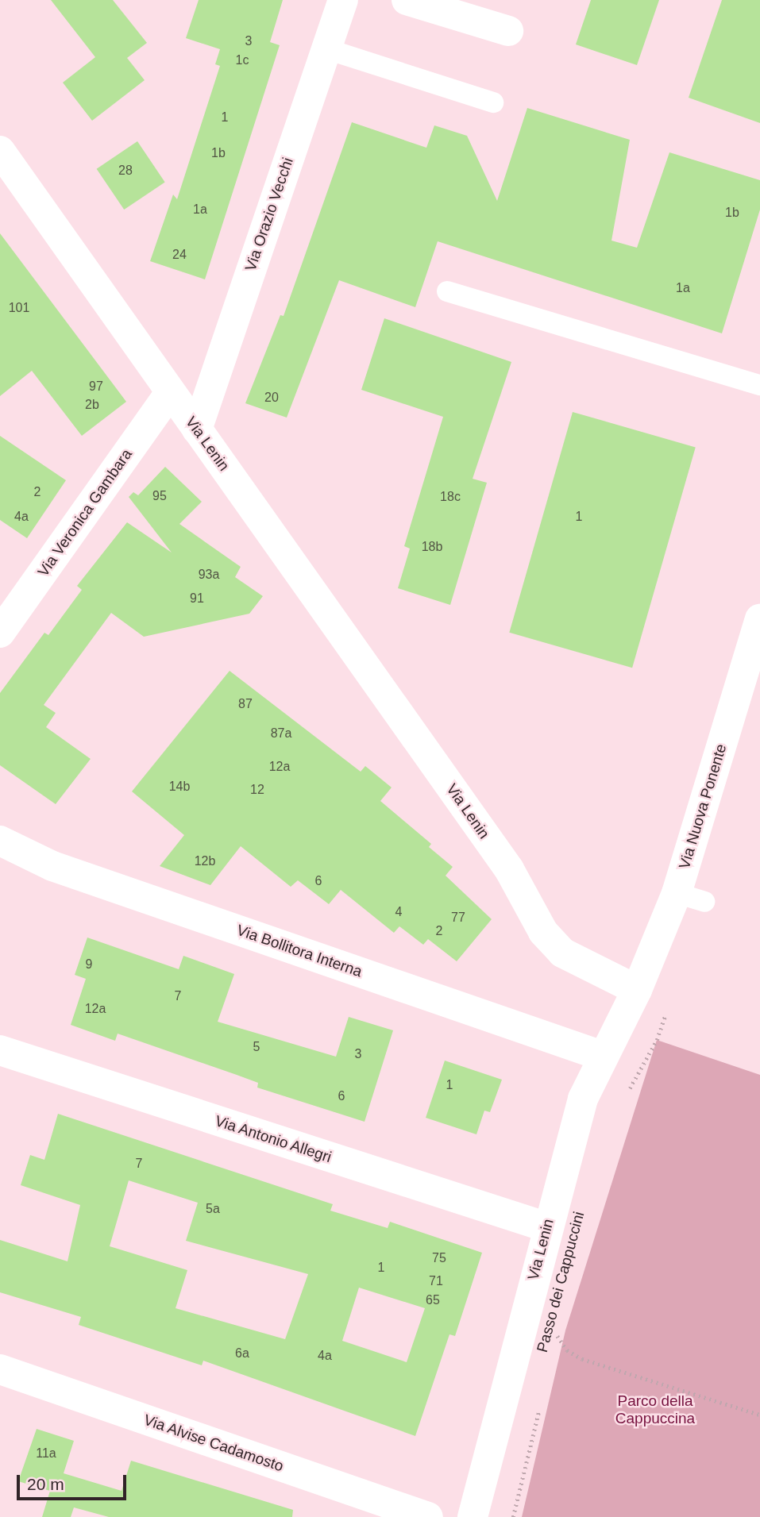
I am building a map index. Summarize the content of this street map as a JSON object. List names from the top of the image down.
{
  "streets": {
    "street": [
      "Via Orazio Vecchi",
      "Via Lenin",
      "Via Veronica Gambara",
      "Via Nuova Ponente",
      "Via Bollitora Interna",
      "Via Antonio Allegri",
      "Via Alvise Cadamosto"
    ],
    "path": ["Passo dei Cappuccini"]
  },
  "crossings": [
    ["Via Orazio Vecchi", "Via Lenin"],
    ["Via Lenin", "Via Veronica Gambara"],
    ["Via Lenin", "Via Nuova Ponente"],
    ["Via Lenin", "Via Bollitora Interna"],
    ["Via Lenin", "Via Antonio Allegri"]
  ],
  "parks": ["Parco della Cappuccina"],
  "house_numbers": [
    "3",
    "1c",
    "1",
    "1b",
    "28",
    "1a",
    "1b",
    "24",
    "1a",
    "101",
    "97",
    "20",
    "2b",
    "2",
    "95",
    "18c",
    "4a",
    "1",
    "18b",
    "93a",
    "91",
    "87",
    "87a",
    "12a",
    "14b",
    "12",
    "12b",
    "6",
    "4",
    "77",
    "2",
    "9",
    "7",
    "12a",
    "5",
    "3",
    "1",
    "6",
    "7",
    "5a",
    "75",
    "1",
    "71",
    "65",
    "6a",
    "4a",
    "11a"
  ],
  "scale_bar": "20 m"
}
